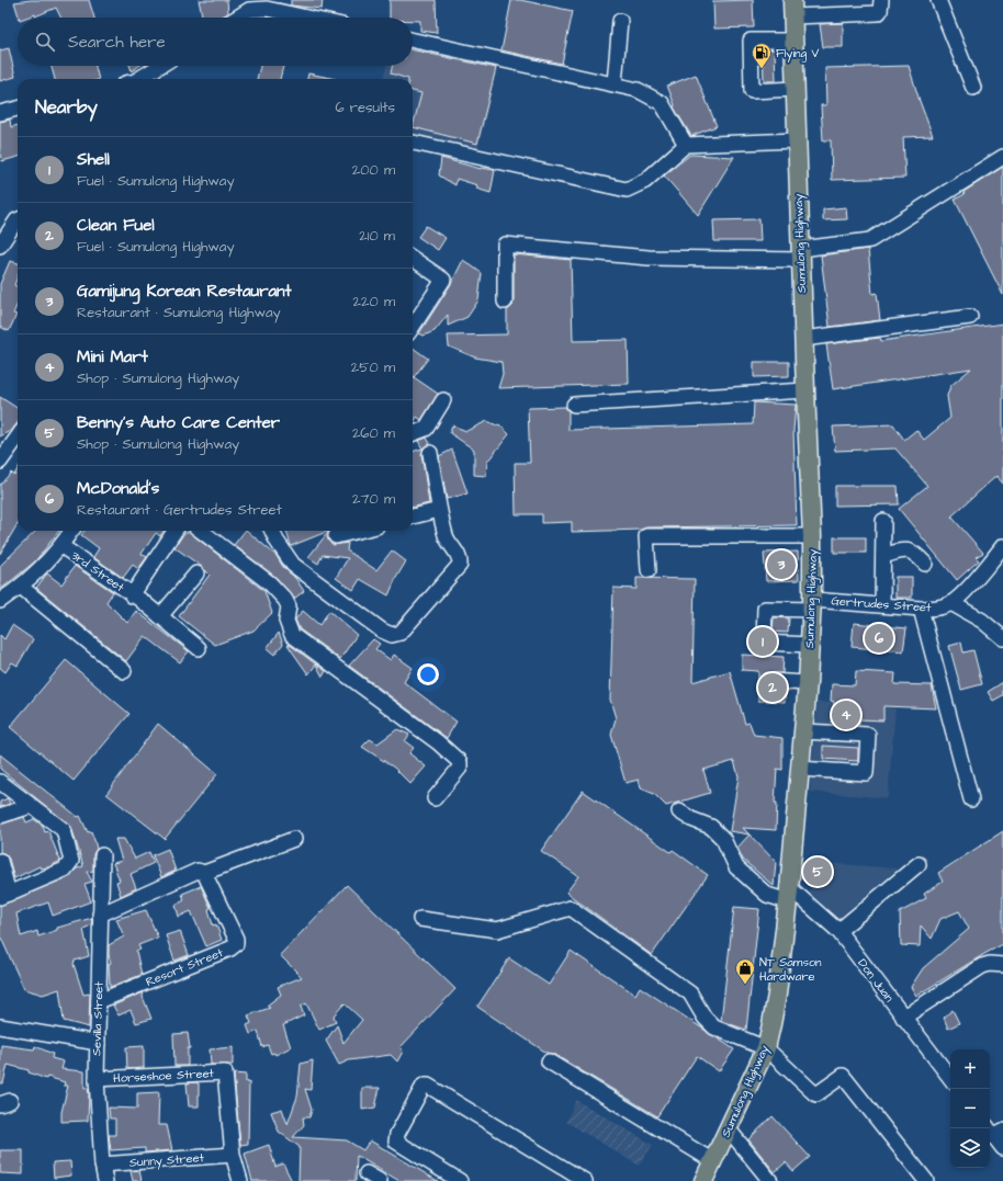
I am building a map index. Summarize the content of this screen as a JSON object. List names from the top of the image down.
{
  "streets": {
    "main road": ["Sumulong Highway"],
    "street": [
      "3rd Street",
      "Gertrudes Street",
      "Resort Street",
      "Don Juan",
      "Sevilla Street",
      "Horseshoe Street",
      "Sunny Street"
    ]
  },
  "crossings": [
    ["Sumulong Highway", "Gertrudes Street"],
    ["Sumulong Highway", "Don Juan"],
    ["Resort Street", "Sevilla Street"],
    ["Sevilla Street", "Horseshoe Street"],
    ["Sevilla Street", "Sunny Street"],
    ["Horseshoe Street", "Sunny Street"]
  ],
  "places": {
    "fuel station": ["Flying V"],
    "shop": ["NT Samson Hardware"]
  },
  "page": {
    "search": "Search here",
    "heading": ["Nearby", "6 results"],
    "list": [
      {
        "mark": "1",
        "name": "Shell",
        "note": "Fuel · Sumulong Highway",
        "value": "200 m"
      },
      {
        "mark": "2",
        "name": "Clean Fuel",
        "note": "Fuel · Sumulong Highway",
        "value": "210 m"
      },
      {
        "mark": "3",
        "name": "Gamijung Korean Restaurant",
        "note": "Restaurant · Sumulong Highway",
        "value": "220 m"
      },
      {
        "mark": "4",
        "name": "Mini Mart",
        "note": "Shop · Sumulong Highway",
        "value": "250 m"
      },
      {
        "mark": "5",
        "name": "Benny's Auto Care Center",
        "note": "Shop · Sumulong Highway",
        "value": "260 m"
      },
      {
        "mark": "6",
        "name": "McDonald's",
        "note": "Restaurant · Gertrudes Street",
        "value": "270 m"
      }
    ],
    "pins": [
      "3",
      "6",
      "1",
      "2",
      "4",
      "5"
    ],
    "map_buttons": ["+", "−"]
  }
}
